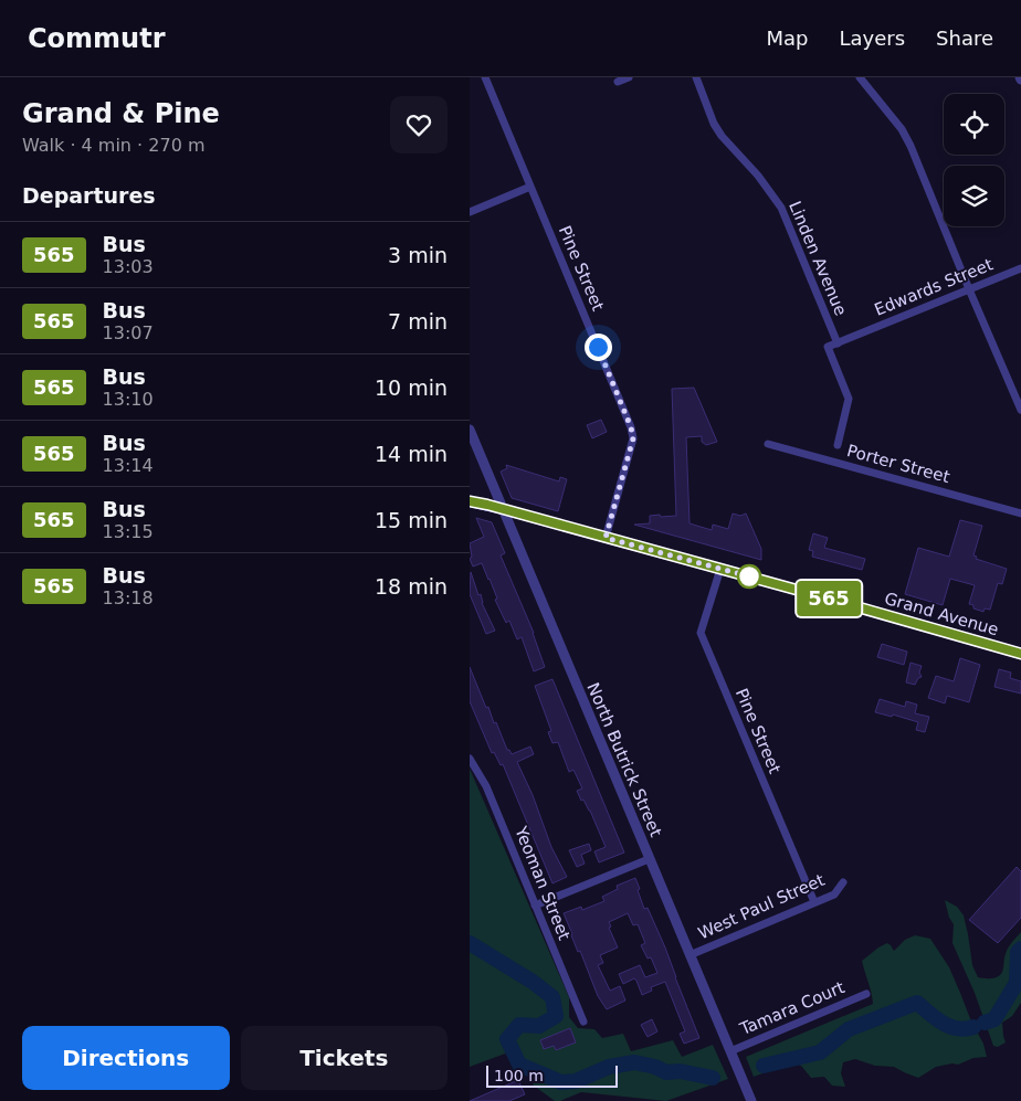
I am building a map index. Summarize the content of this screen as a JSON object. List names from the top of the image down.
{
  "streets": {
    "main road": ["Grand Avenue"],
    "street": [
      "Linden Avenue",
      "Pine Street",
      "Edwards Street",
      "Porter Street",
      "North Butrick Street",
      "Yeoman Street",
      "West Paul Street",
      "Tamara Court"
    ]
  },
  "crossings": [
    ["Linden Avenue", "Edwards Street"],
    ["Pine Street", "Grand Avenue"],
    ["Pine Street", "West Paul Street"],
    ["Grand Avenue", "North Butrick Street"],
    ["North Butrick Street", "West Paul Street"],
    ["North Butrick Street", "Tamara Court"]
  ],
  "lines": ["bus line 565"],
  "scale_bar": "100 m",
  "page": {
    "header": "Commutr",
    "nav": ["Map", "Layers", "Share"],
    "heading": [
      ["Grand & Pine", "Walk · 4 min · 270 m"],
      "Departures"
    ],
    "on_map": "565",
    "list": [
      {
        "mark": "565",
        "name": "Bus",
        "note": "13:03",
        "value": "3 min"
      },
      {
        "mark": "565",
        "name": "Bus",
        "note": "13:07",
        "value": "7 min"
      },
      {
        "mark": "565",
        "name": "Bus",
        "note": "13:10",
        "value": "10 min"
      },
      {
        "mark": "565",
        "name": "Bus",
        "note": "13:14",
        "value": "14 min"
      },
      {
        "mark": "565",
        "name": "Bus",
        "note": "13:15",
        "value": "15 min"
      },
      {
        "mark": "565",
        "name": "Bus",
        "note": "13:18",
        "value": "18 min"
      }
    ],
    "buttons": ["Directions", "Tickets"],
    "scale": "100 m"
  }
}
